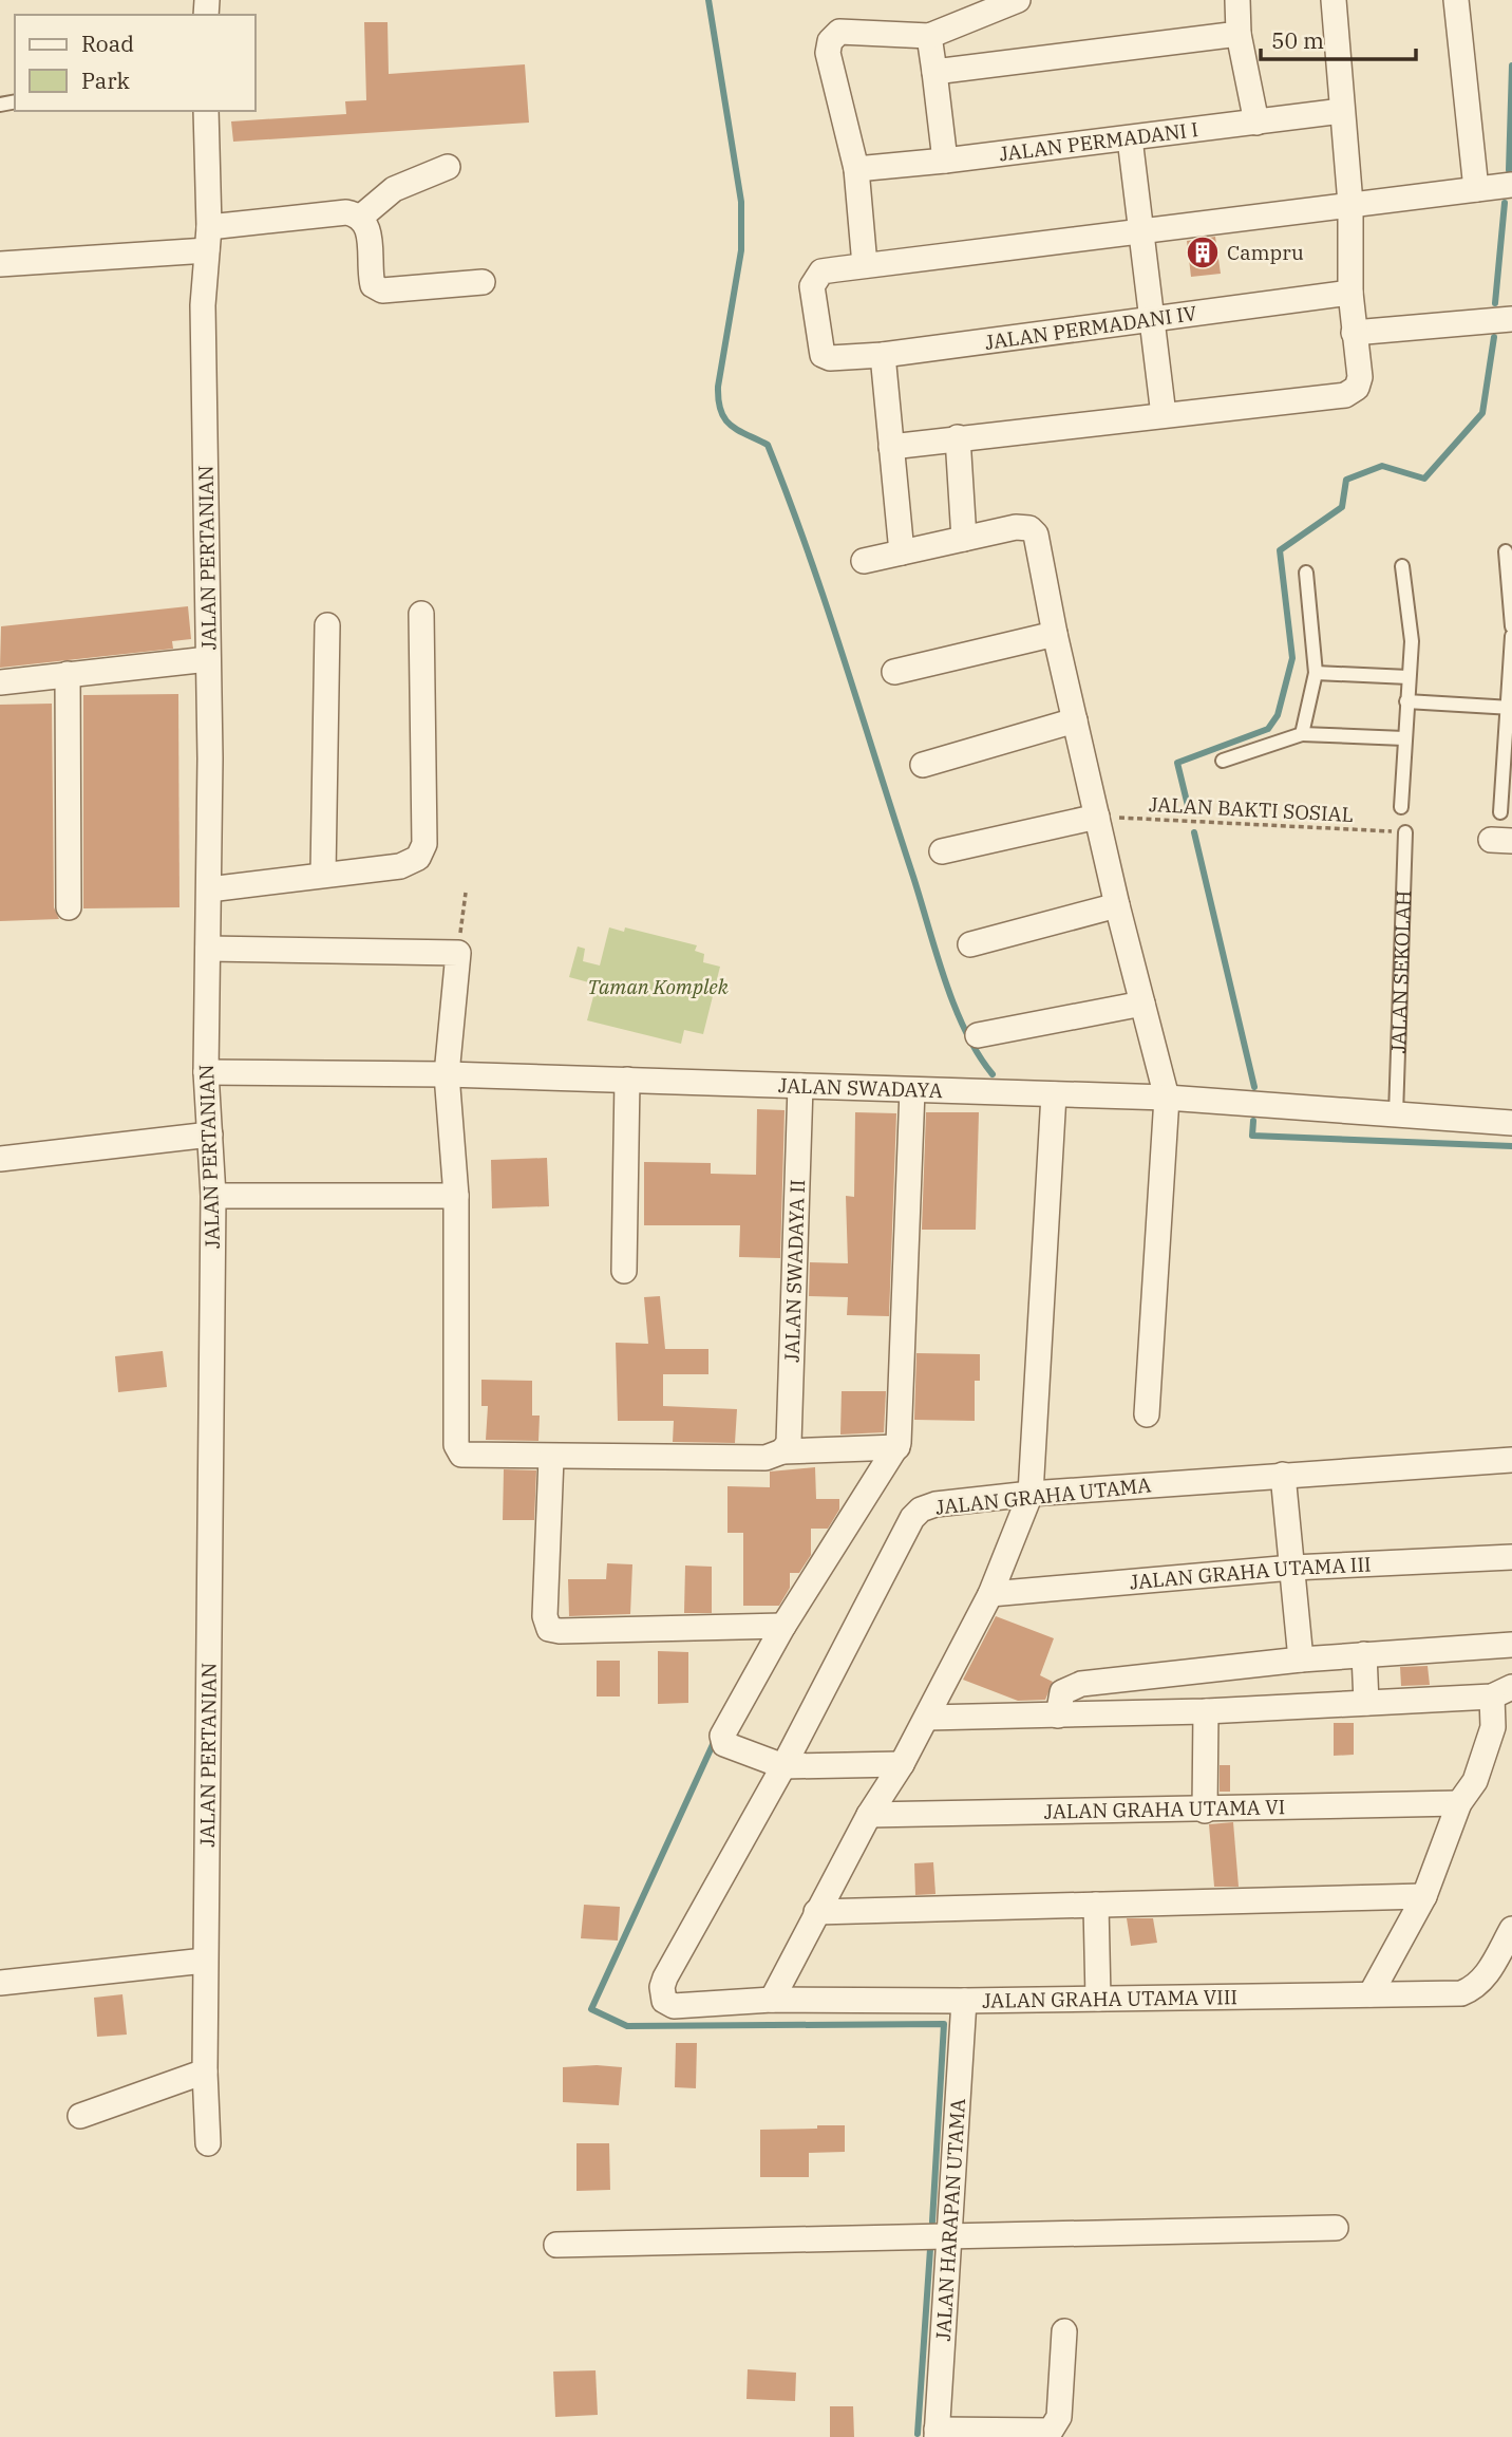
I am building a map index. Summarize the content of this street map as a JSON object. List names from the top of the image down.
{
  "streets": {
    "street": [
      "JALAN PERMADANI I",
      "JALAN PERMADANI IV",
      "JALAN PERTANIAN",
      "JALAN SWADAYA",
      "JALAN SWADAYA II",
      "JALAN GRAHA UTAMA",
      "JALAN GRAHA UTAMA III",
      "JALAN GRAHA UTAMA VI",
      "JALAN GRAHA UTAMA VIII",
      "JALAN HARAPAN UTAMA"
    ],
    "lane": ["JALAN SEKOLAH"],
    "path": ["JALAN BAKTI SOSIAL"]
  },
  "crossings": [
    ["JALAN PERTANIAN", "JALAN SWADAYA"],
    ["JALAN BAKTI SOSIAL", "JALAN SEKOLAH"],
    ["JALAN SEKOLAH", "JALAN SWADAYA"],
    ["JALAN SWADAYA", "JALAN SWADAYA II"],
    ["JALAN GRAHA UTAMA", "JALAN GRAHA UTAMA VIII"],
    ["JALAN GRAHA UTAMA VIII", "JALAN HARAPAN UTAMA"]
  ],
  "parks": ["Taman Komplek"],
  "places": {
    "building": ["Campru"]
  },
  "legend": ["Road", "Park"],
  "scale_bar": "50 m"
}
